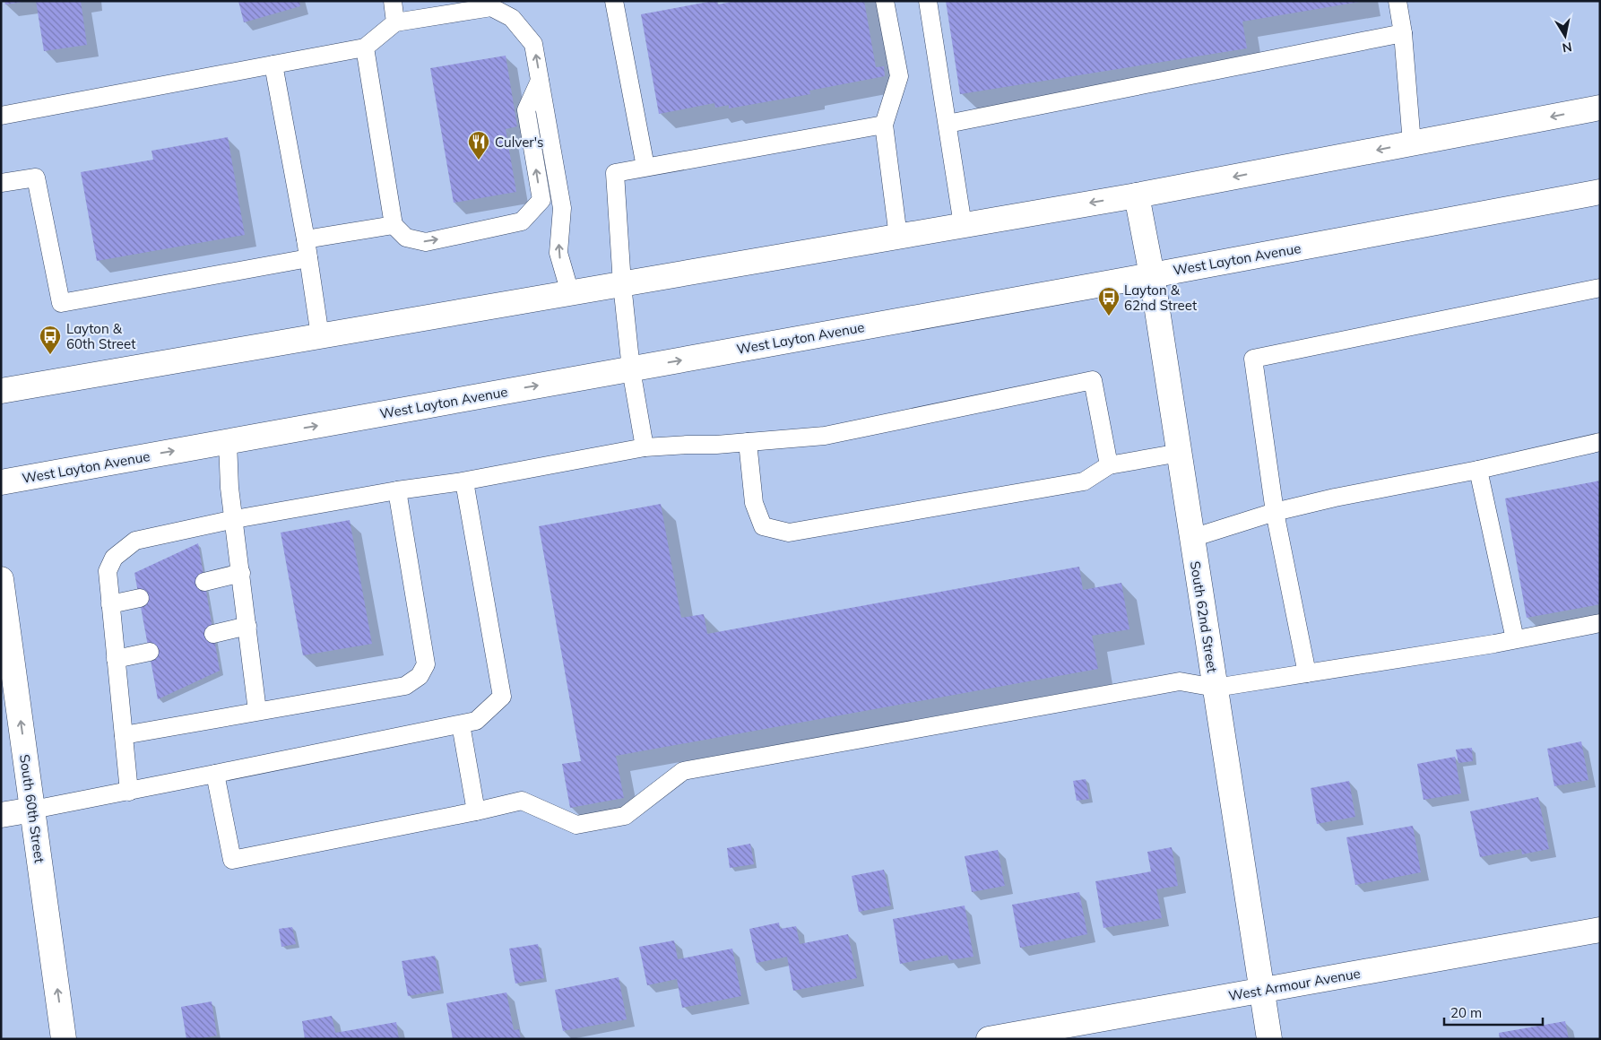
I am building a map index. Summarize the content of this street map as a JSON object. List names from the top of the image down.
{
  "streets": {
    "main road": [
      "West Layton Avenue",
      "South 62nd Street",
      "South 60th Street",
      "West Armour Avenue"
    ]
  },
  "crossings": [
    ["West Layton Avenue", "South 62nd Street"],
    ["South 62nd Street", "West Armour Avenue"]
  ],
  "one_way": ["South 60th Street"],
  "places": {
    "restaurant": ["Culver's"],
    "bus stop": ["Layton & 62nd Street", "Layton & 60th Street"]
  },
  "scale_bar": "20 m",
  "north": "bottom"
}
